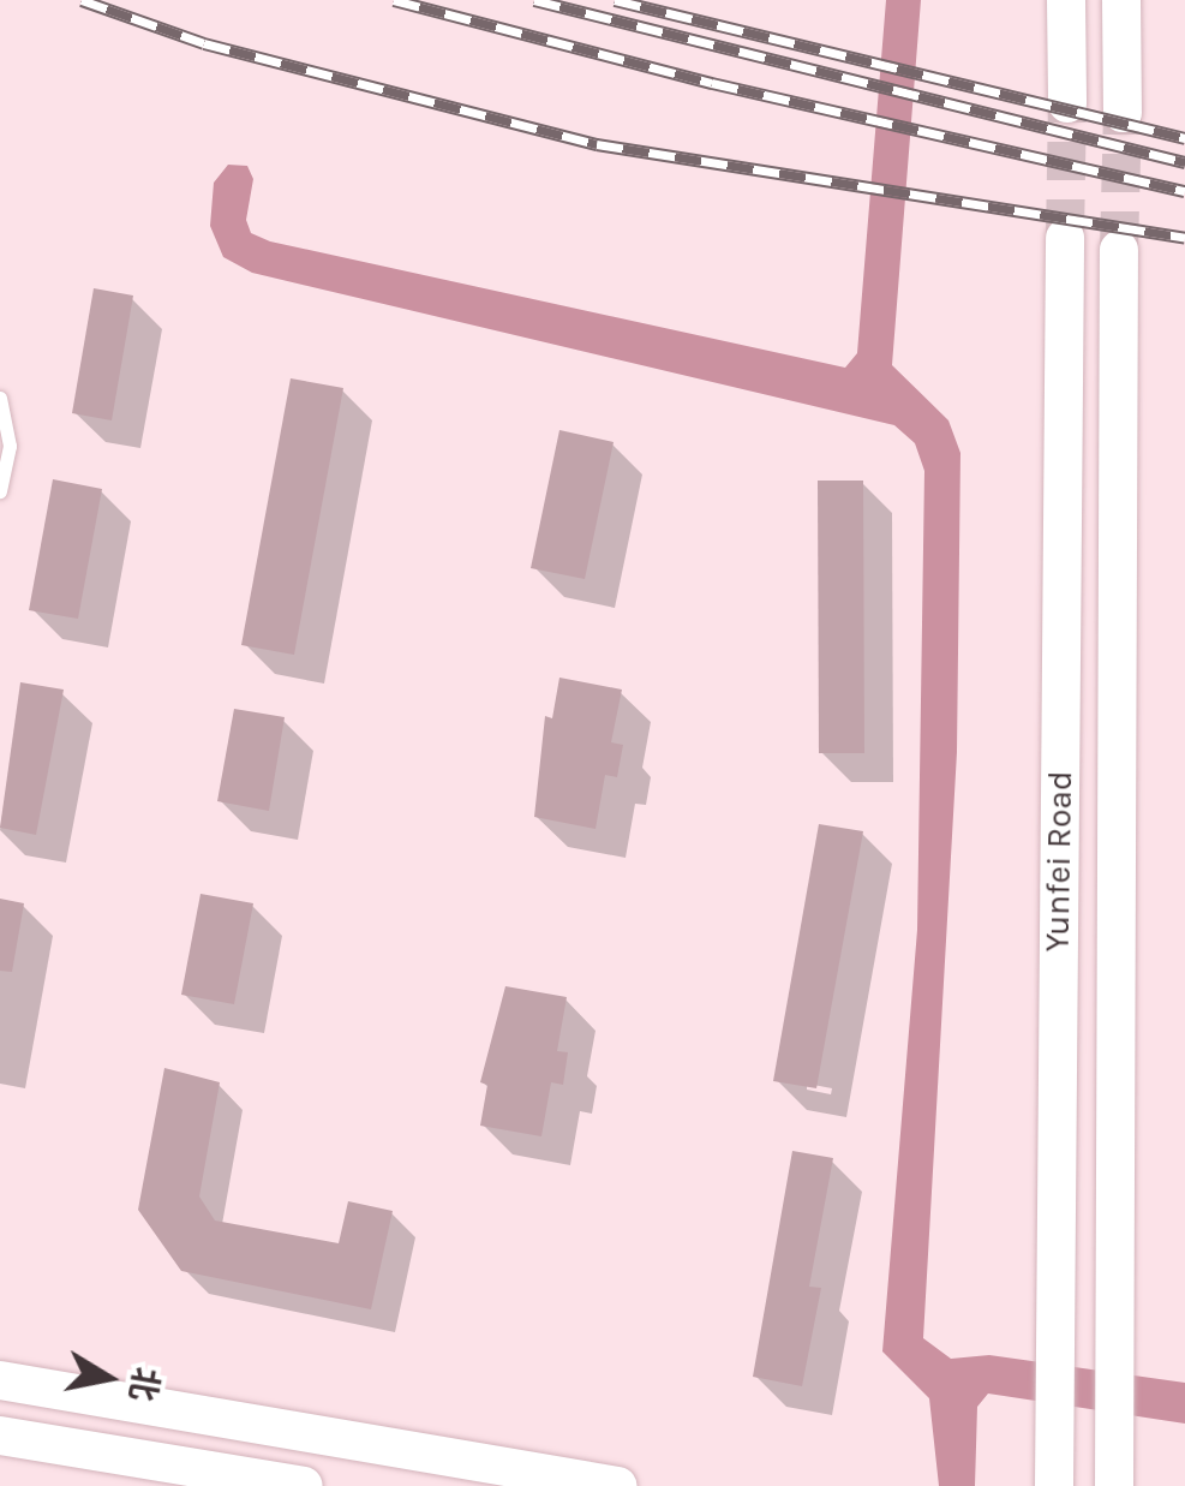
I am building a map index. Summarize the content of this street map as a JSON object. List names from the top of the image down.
{
  "streets": {
    "main road": ["Yunfei Road"]
  },
  "north": "right"
}
